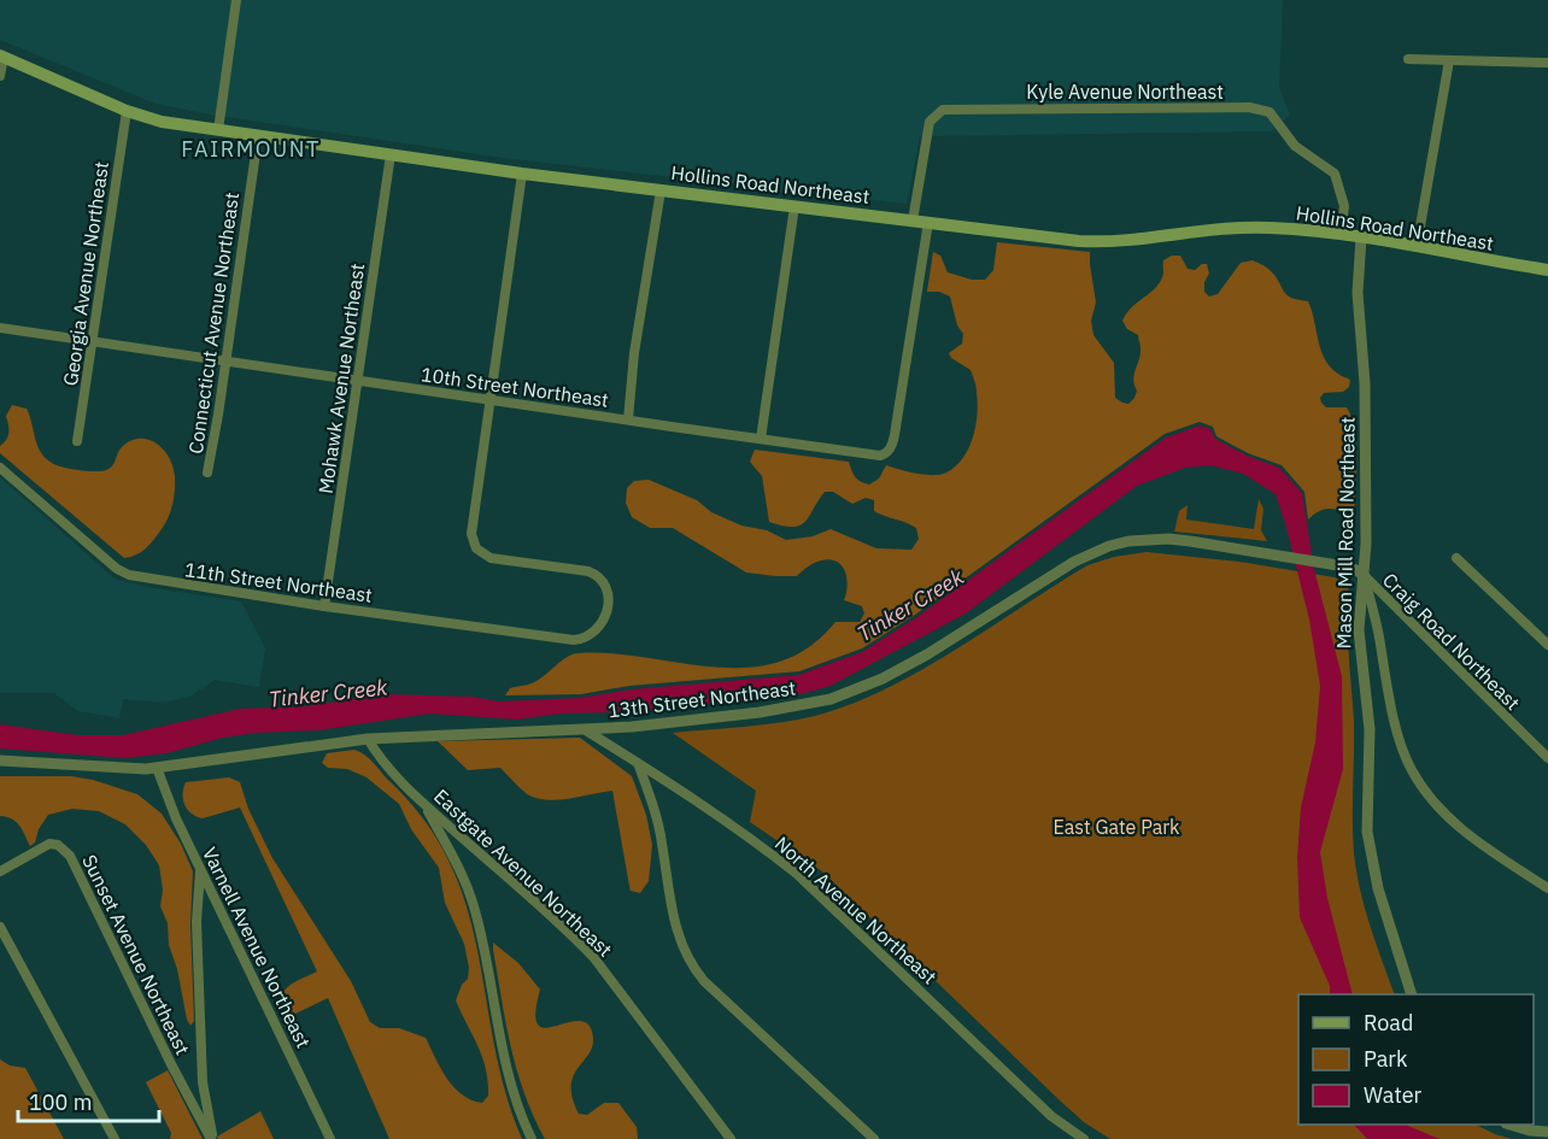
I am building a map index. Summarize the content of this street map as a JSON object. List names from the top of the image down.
{
  "streets": {
    "main road": ["Hollins Road Northeast"],
    "street": [
      "Kyle Avenue Northeast",
      "Georgia Avenue Northeast",
      "Connecticut Avenue Northeast",
      "Mohawk Avenue Northeast",
      "10th Street Northeast",
      "Mason Mill Road Northeast",
      "11th Street Northeast",
      "Craig Road Northeast",
      "13th Street Northeast",
      "Eastgate Avenue Northeast",
      "North Avenue Northeast",
      "Varnell Avenue Northeast",
      "Sunset Avenue Northeast"
    ]
  },
  "crossings": [
    ["Kyle Avenue Northeast", "Hollins Road Northeast"],
    ["Hollins Road Northeast", "Georgia Avenue Northeast"],
    ["Hollins Road Northeast", "Connecticut Avenue Northeast"],
    ["Hollins Road Northeast", "Mohawk Avenue Northeast"],
    ["Hollins Road Northeast", "10th Street Northeast"],
    ["Hollins Road Northeast", "Mason Mill Road Northeast"],
    ["Georgia Avenue Northeast", "10th Street Northeast"],
    ["Connecticut Avenue Northeast", "10th Street Northeast"],
    ["Mohawk Avenue Northeast", "10th Street Northeast"],
    ["Mohawk Avenue Northeast", "11th Street Northeast"],
    ["10th Street Northeast", "11th Street Northeast"],
    ["Mason Mill Road Northeast", "Craig Road Northeast"],
    ["Mason Mill Road Northeast", "13th Street Northeast"],
    ["Craig Road Northeast", "13th Street Northeast"],
    ["13th Street Northeast", "Eastgate Avenue Northeast"],
    ["13th Street Northeast", "North Avenue Northeast"],
    ["13th Street Northeast", "Varnell Avenue Northeast"]
  ],
  "districts": ["FAIRMOUNT"],
  "water": ["Tinker Creek"],
  "parks": ["East Gate Park"],
  "legend": ["Road", "Park", "Water"],
  "scale_bar": "100 m"
}
